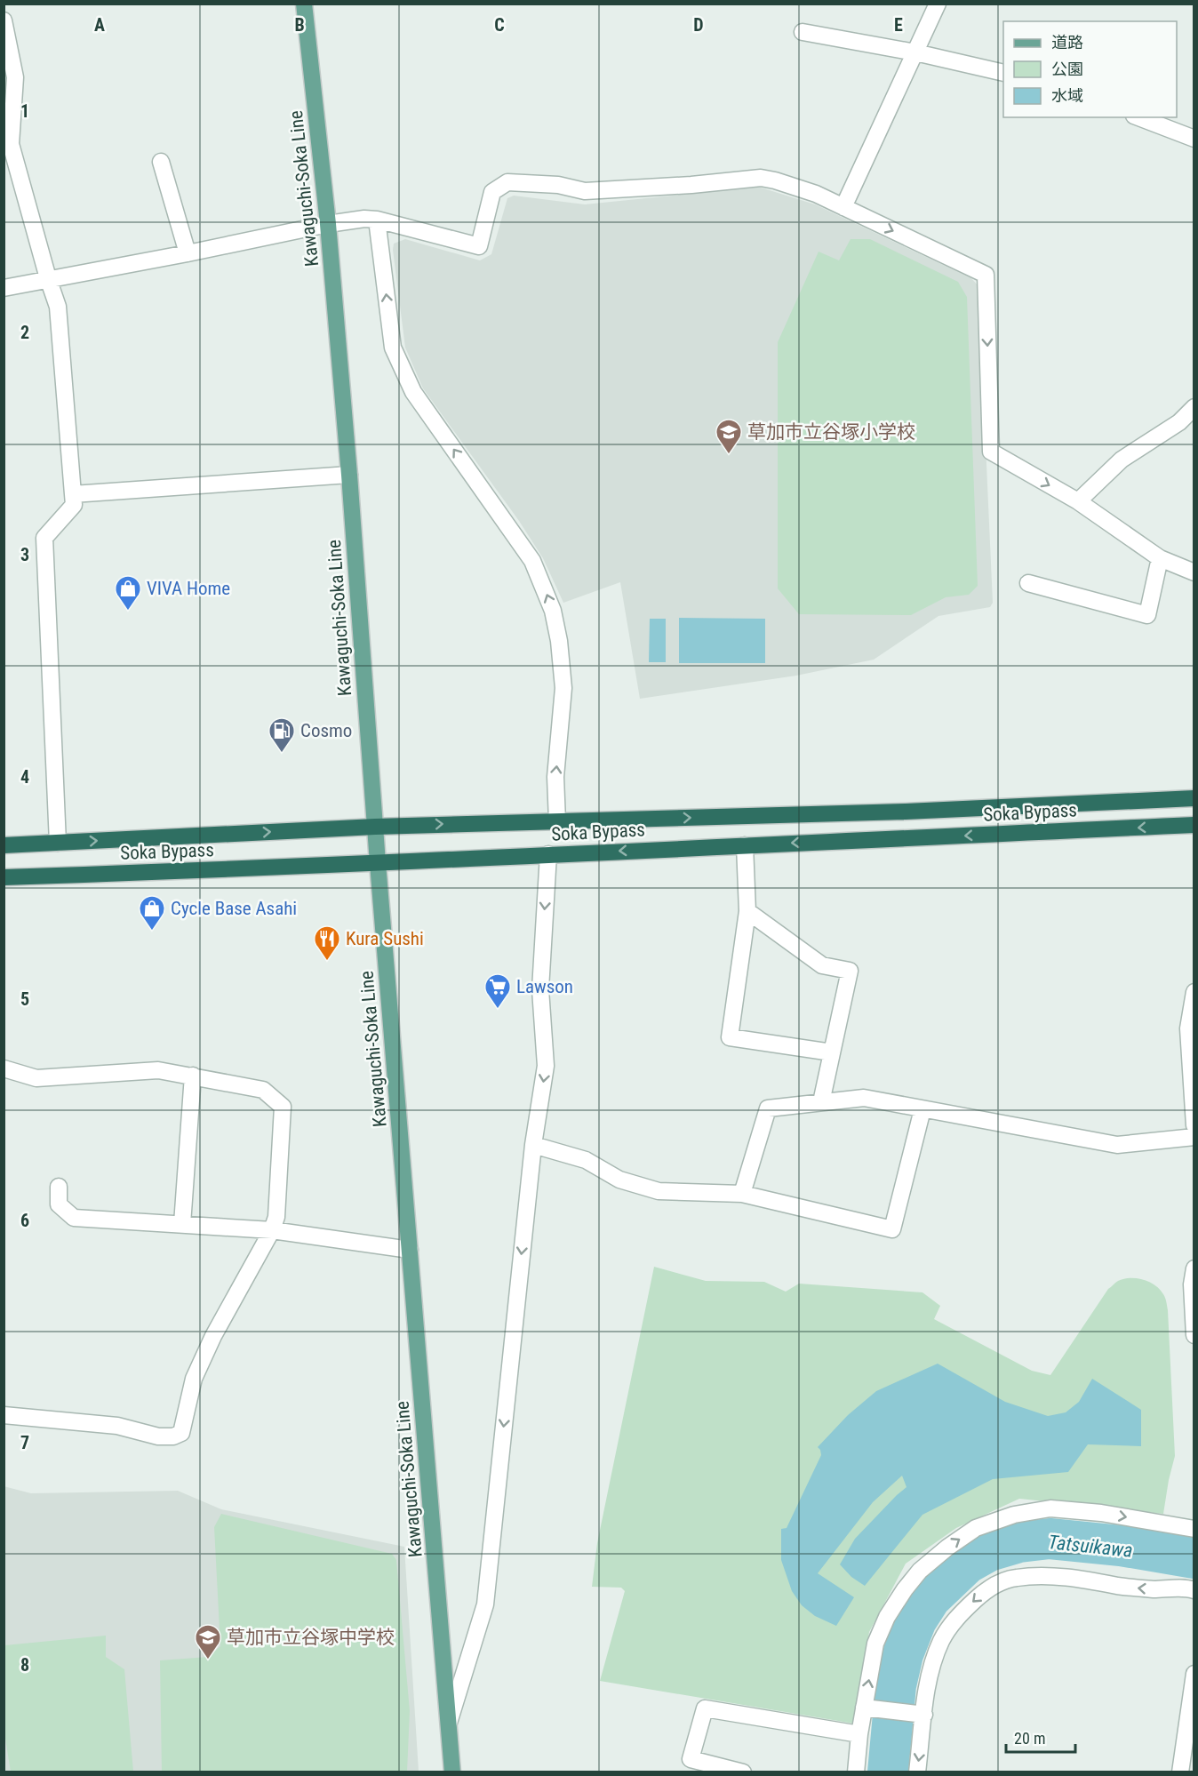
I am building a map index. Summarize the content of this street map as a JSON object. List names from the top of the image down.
{
  "streets": {
    "highway": ["Soka Bypass"],
    "main road": ["Kawaguchi-Soka Line"]
  },
  "crossings": [
    ["Kawaguchi-Soka Line", "Soka Bypass"]
  ],
  "water": ["Tatsuikawa"],
  "places": {
    "school or university": ["草加市立谷塚小学校", "草加市立谷塚中学校"],
    "shop": ["VIVA Home", "Cycle Base Asahi"],
    "fuel station": ["Cosmo"],
    "restaurant": ["Kura Sushi"],
    "supermarket": ["Lawson"]
  },
  "legend": ["道路", "公園", "水域"],
  "scale_bar": "20 m",
  "grid": {
    "columns": [
      "A",
      "B",
      "C",
      "D",
      "E"
    ],
    "rows": [
      "1",
      "2",
      "3",
      "4",
      "5",
      "6",
      "7",
      "8"
    ]
  }
}
